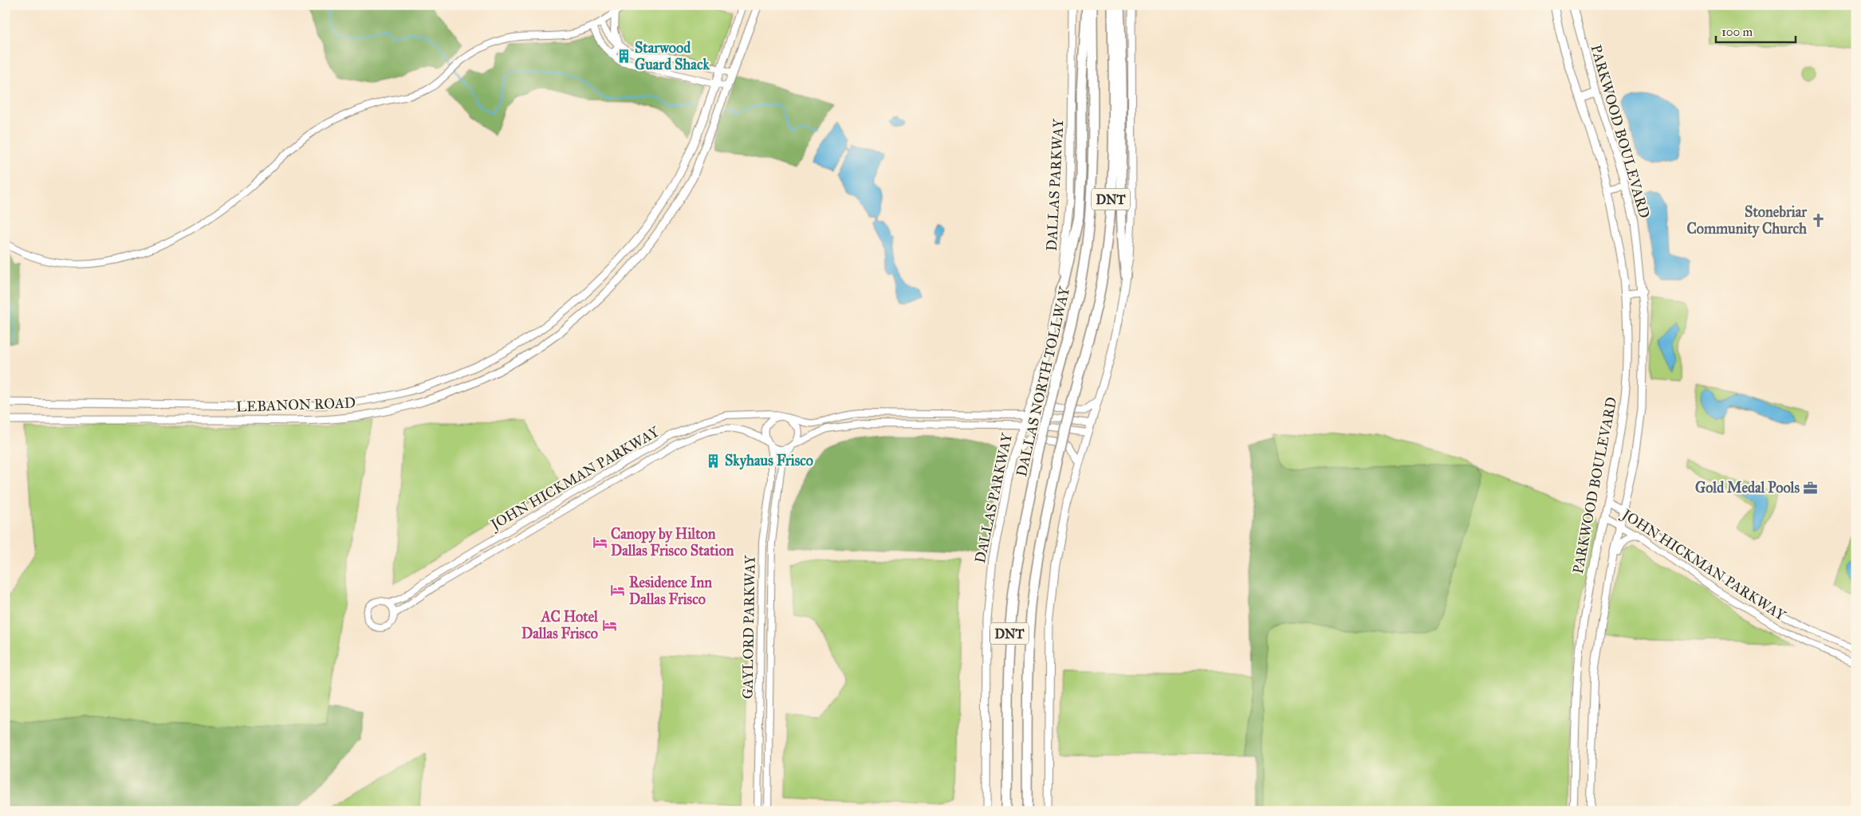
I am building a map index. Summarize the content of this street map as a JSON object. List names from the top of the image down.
{
  "streets": {
    "highway": ["DNT", "DALLAS NORTH TOLLWAY"],
    "main road": ["PARKWOOD BOULEVARD", "DALLAS PARKWAY", "LEBANON ROAD"],
    "street": ["JOHN HICKMAN PARKWAY", "GAYLORD PARKWAY"]
  },
  "crossings": [
    ["PARKWOOD BOULEVARD", "JOHN HICKMAN PARKWAY"],
    ["DALLAS PARKWAY", "JOHN HICKMAN PARKWAY"],
    ["JOHN HICKMAN PARKWAY", "GAYLORD PARKWAY"]
  ],
  "places": {
    "building": ["Starwood Guard Shack", "Skyhaus Frisco"],
    "church": ["Stonebriar Community Church"],
    "office": ["Gold Medal Pools"],
    "hotel": ["Canopy by Hilton Dallas Frisco Station", "Residence Inn Dallas Frisco", "AC Hotel Dallas Frisco"]
  },
  "scale_bar": "100 m"
}
